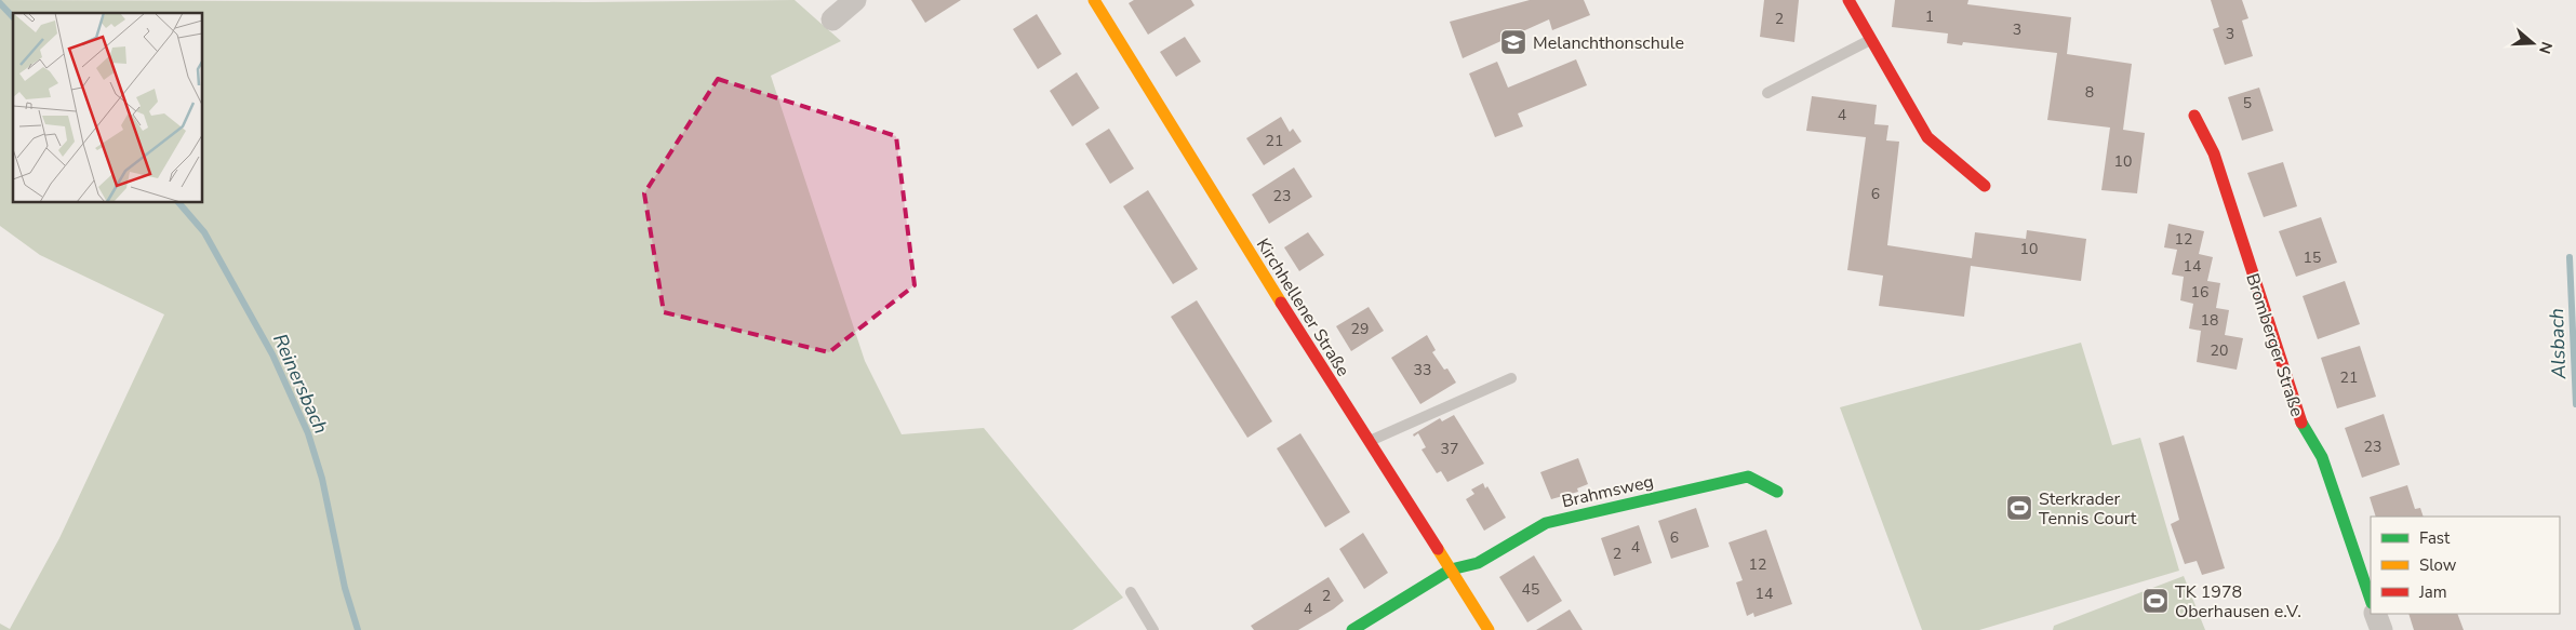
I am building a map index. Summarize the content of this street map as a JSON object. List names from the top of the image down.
{
  "streets": {
    "street": ["Kirchhellener Straße", "Bromberger Straße", "Brahmsweg"]
  },
  "crossings": [
    ["Kirchhellener Straße", "Brahmsweg"]
  ],
  "water": ["Alsbach", "Reinersbach"],
  "places": {
    "school or university": ["Melanchthonschule"],
    "sports": ["Sterkrader Tennis Court", "TK 1978 Oberhausen e.V."]
  },
  "house_numbers": [
    "1",
    "2",
    "3",
    "3",
    "8",
    "5",
    "4",
    "21",
    "10",
    "6",
    "23",
    "12",
    "10",
    "15",
    "14",
    "16",
    "18",
    "29",
    "20",
    "33",
    "21",
    "23",
    "37",
    "6",
    "4",
    "2",
    "12",
    "45",
    "14",
    "2",
    "4"
  ],
  "legend": ["Fast", "Slow", "Jam"],
  "north": "right"
}
